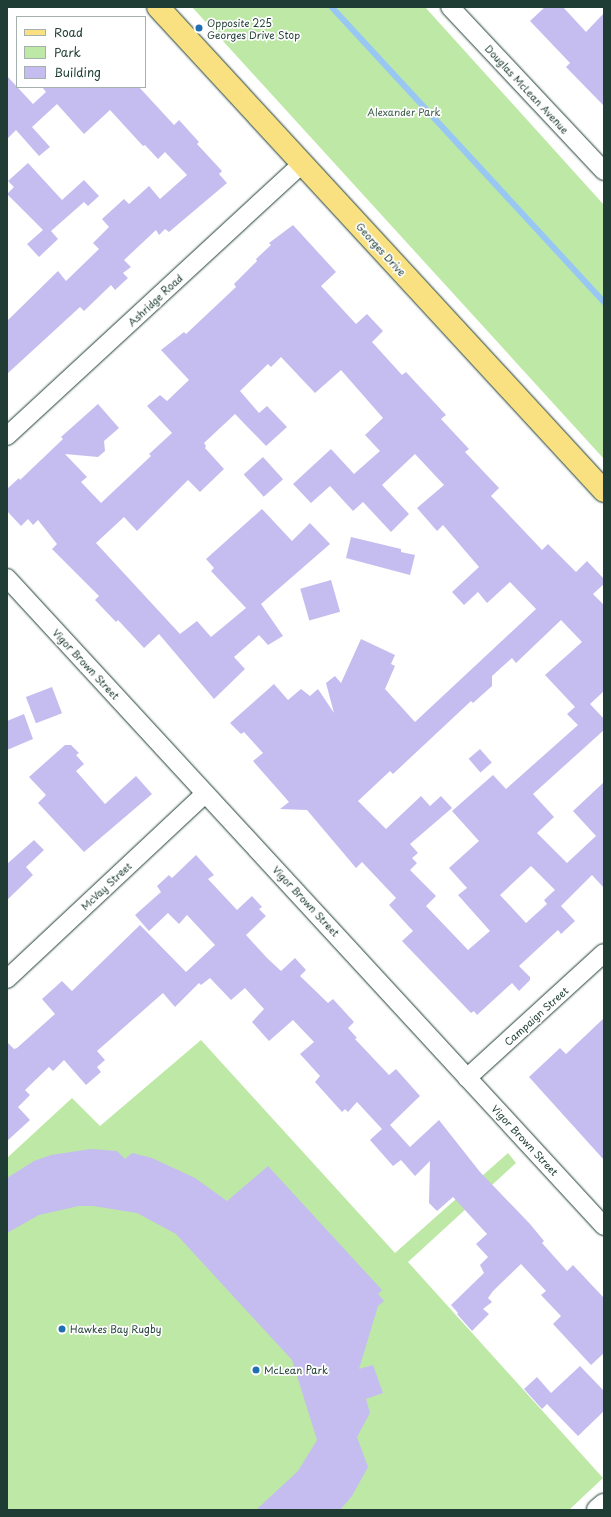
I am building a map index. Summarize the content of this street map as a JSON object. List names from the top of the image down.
{
  "streets": {
    "main road": ["Georges Drive"],
    "street": [
      "Douglas McLean Avenue",
      "Ashridge Road",
      "Vigor Brown Street",
      "McVay Street",
      "Campaign Street"
    ]
  },
  "crossings": [
    ["Georges Drive", "Ashridge Road"],
    ["Vigor Brown Street", "McVay Street"],
    ["Vigor Brown Street", "Campaign Street"]
  ],
  "parks": ["Alexander Park"],
  "places": ["Opposite 225 Georges Drive Stop", "Hawkes Bay Rugby", "McLean Park"],
  "legend": ["Road", "Park", "Building"]
}
